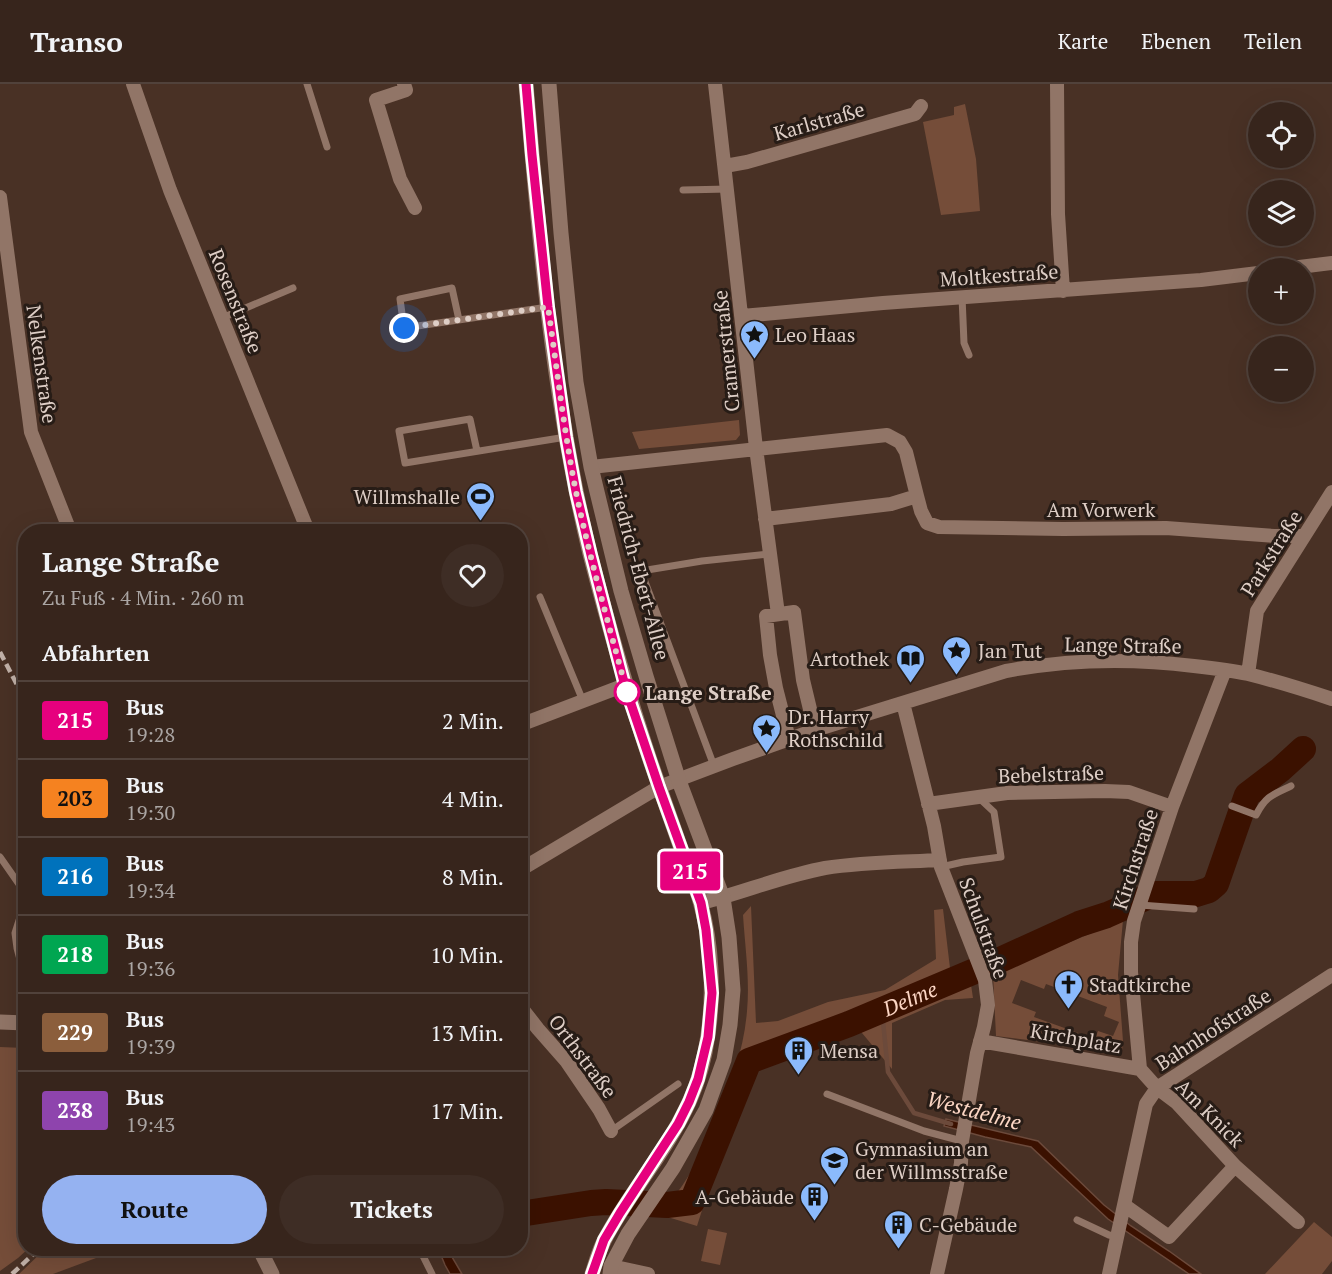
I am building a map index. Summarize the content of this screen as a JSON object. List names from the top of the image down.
{
  "streets": {
    "main road": ["Friedrich-Ebert-Allee"],
    "street": [
      "Karlstraße",
      "Moltkestraße",
      "Rosenstraße",
      "Cramerstraße",
      "Nelkenstraße",
      "Am Vorwerk",
      "Parkstraße",
      "Lange Straße",
      "Bebelstraße",
      "Kirchstraße",
      "Schulstraße",
      "Bahnhofstraße",
      "Kirchplatz",
      "Orthstraße",
      "Am Knick"
    ]
  },
  "crossings": [
    ["Karlstraße", "Cramerstraße"],
    ["Moltkestraße", "Cramerstraße"],
    ["Cramerstraße", "Am Vorwerk"],
    ["Am Vorwerk", "Parkstraße"],
    ["Am Vorwerk", "Friedrich-Ebert-Allee"],
    ["Parkstraße", "Lange Straße"],
    ["Friedrich-Ebert-Allee", "Lange Straße"],
    ["Lange Straße", "Kirchstraße"],
    ["Lange Straße", "Schulstraße"],
    ["Bebelstraße", "Kirchstraße"],
    ["Bebelstraße", "Schulstraße"],
    ["Kirchstraße", "Kirchplatz"],
    ["Schulstraße", "Kirchplatz"],
    ["Bahnhofstraße", "Kirchplatz"],
    ["Bahnhofstraße", "Am Knick"],
    ["Kirchplatz", "Am Knick"]
  ],
  "water": ["Delme", "Westdelme"],
  "places": {
    "place": ["Leo Haas", "Jan Tut", "Dr. Harry Rothschild"],
    "sports": ["Willmshalle"],
    "library": ["Artothek"],
    "other": ["Lange Straße"],
    "church": ["Stadtkirche"],
    "building": ["Mensa", "A-Gebäude", "C-Gebäude"],
    "school or university": ["Gymnasium an der Willmsstraße"]
  },
  "lines": ["bus line 215"],
  "page": {
    "header": "Transo",
    "nav": ["Karte", "Ebenen", "Teilen"],
    "on_map": "215",
    "map_buttons": ["+", "−"],
    "heading": [
      ["Lange Straße", "Zu Fuß · 4 Min. · 260 m"],
      "Abfahrten"
    ],
    "list": [
      {
        "mark": "215",
        "name": "Bus",
        "note": "19:28",
        "value": "2 Min."
      },
      {
        "mark": "203",
        "name": "Bus",
        "note": "19:30",
        "value": "4 Min."
      },
      {
        "mark": "216",
        "name": "Bus",
        "note": "19:34",
        "value": "8 Min."
      },
      {
        "mark": "218",
        "name": "Bus",
        "note": "19:36",
        "value": "10 Min."
      },
      {
        "mark": "229",
        "name": "Bus",
        "note": "19:39",
        "value": "13 Min."
      },
      {
        "mark": "238",
        "name": "Bus",
        "note": "19:43",
        "value": "17 Min."
      }
    ],
    "buttons": ["Route", "Tickets"]
  }
}
